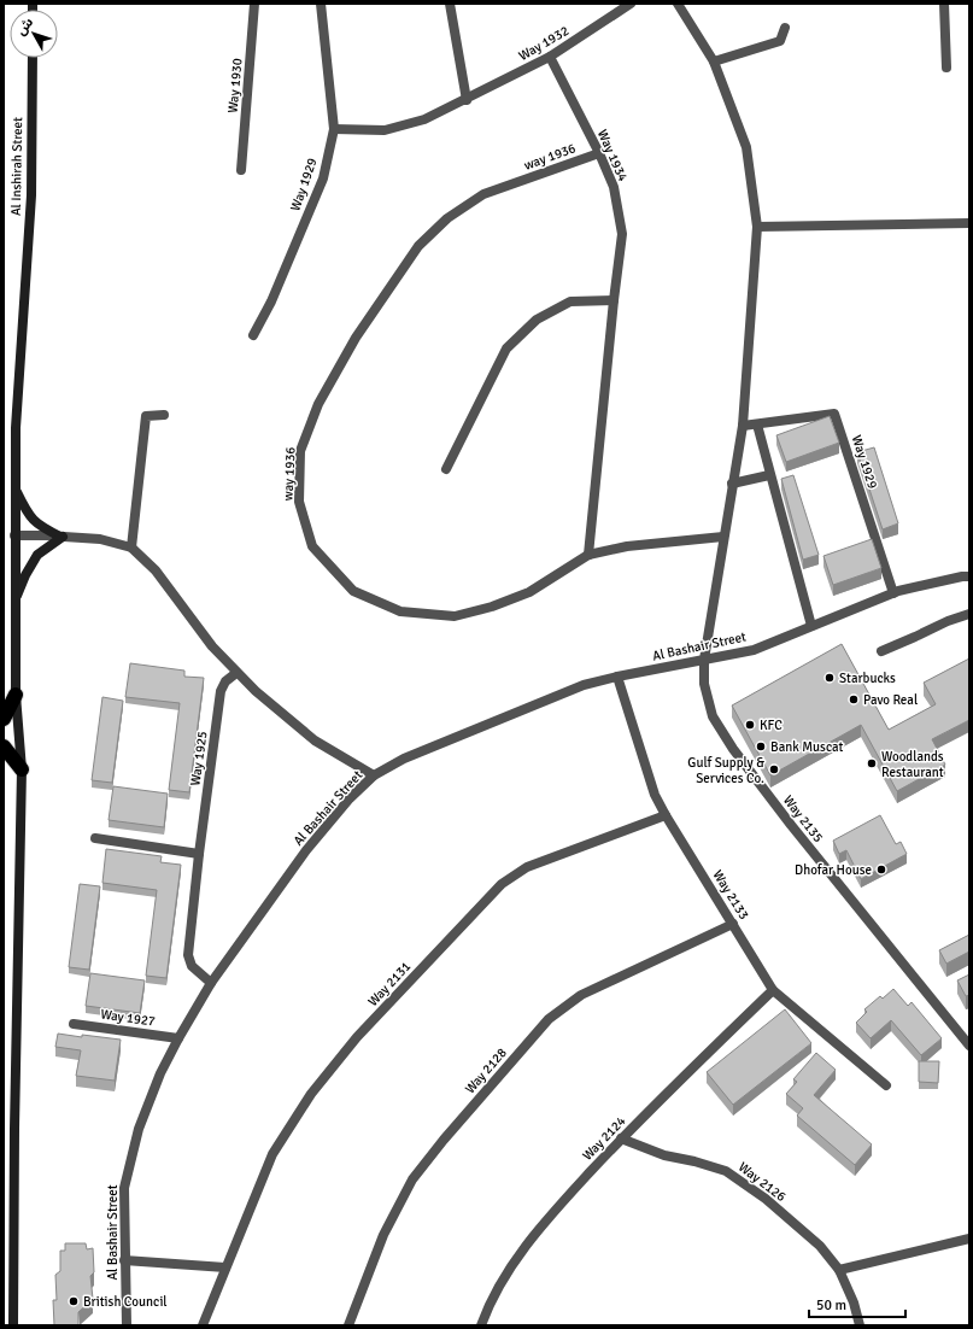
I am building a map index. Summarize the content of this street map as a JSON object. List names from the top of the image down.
{
  "streets": {
    "street": [
      "Way 1932",
      "Way 1930",
      "Way 1934",
      "way 1936",
      "Al Inshirah Street",
      "Way 1929",
      "Al Bashair Street",
      "Way 1925",
      "Way 2135",
      "Way 2133",
      "Way 2131",
      "Way 1927",
      "Way 2128",
      "Way 2124",
      "Way 2126"
    ]
  },
  "crossings": [
    ["Way 1932", "Way 1934"],
    ["Way 1932", "Way 1929"],
    ["Way 1934", "way 1936"],
    ["Way 1929", "Al Bashair Street"],
    ["Al Bashair Street", "Way 1925"],
    ["Al Bashair Street", "Way 2135"],
    ["Al Bashair Street", "Way 2133"],
    ["Al Bashair Street", "Way 1927"],
    ["Way 2133", "Way 2131"],
    ["Way 2133", "Way 2128"],
    ["Way 2133", "Way 2124"],
    ["Way 2124", "Way 2126"]
  ],
  "places": [
    "Starbucks",
    "Pavo Real",
    "KFC",
    "Bank Muscat",
    "Woodlands Restaurant",
    "Gulf Supply & Services Co.",
    "Dhofar House",
    "British Council"
  ],
  "scale_bar": "50 m",
  "north": "top left"
}
